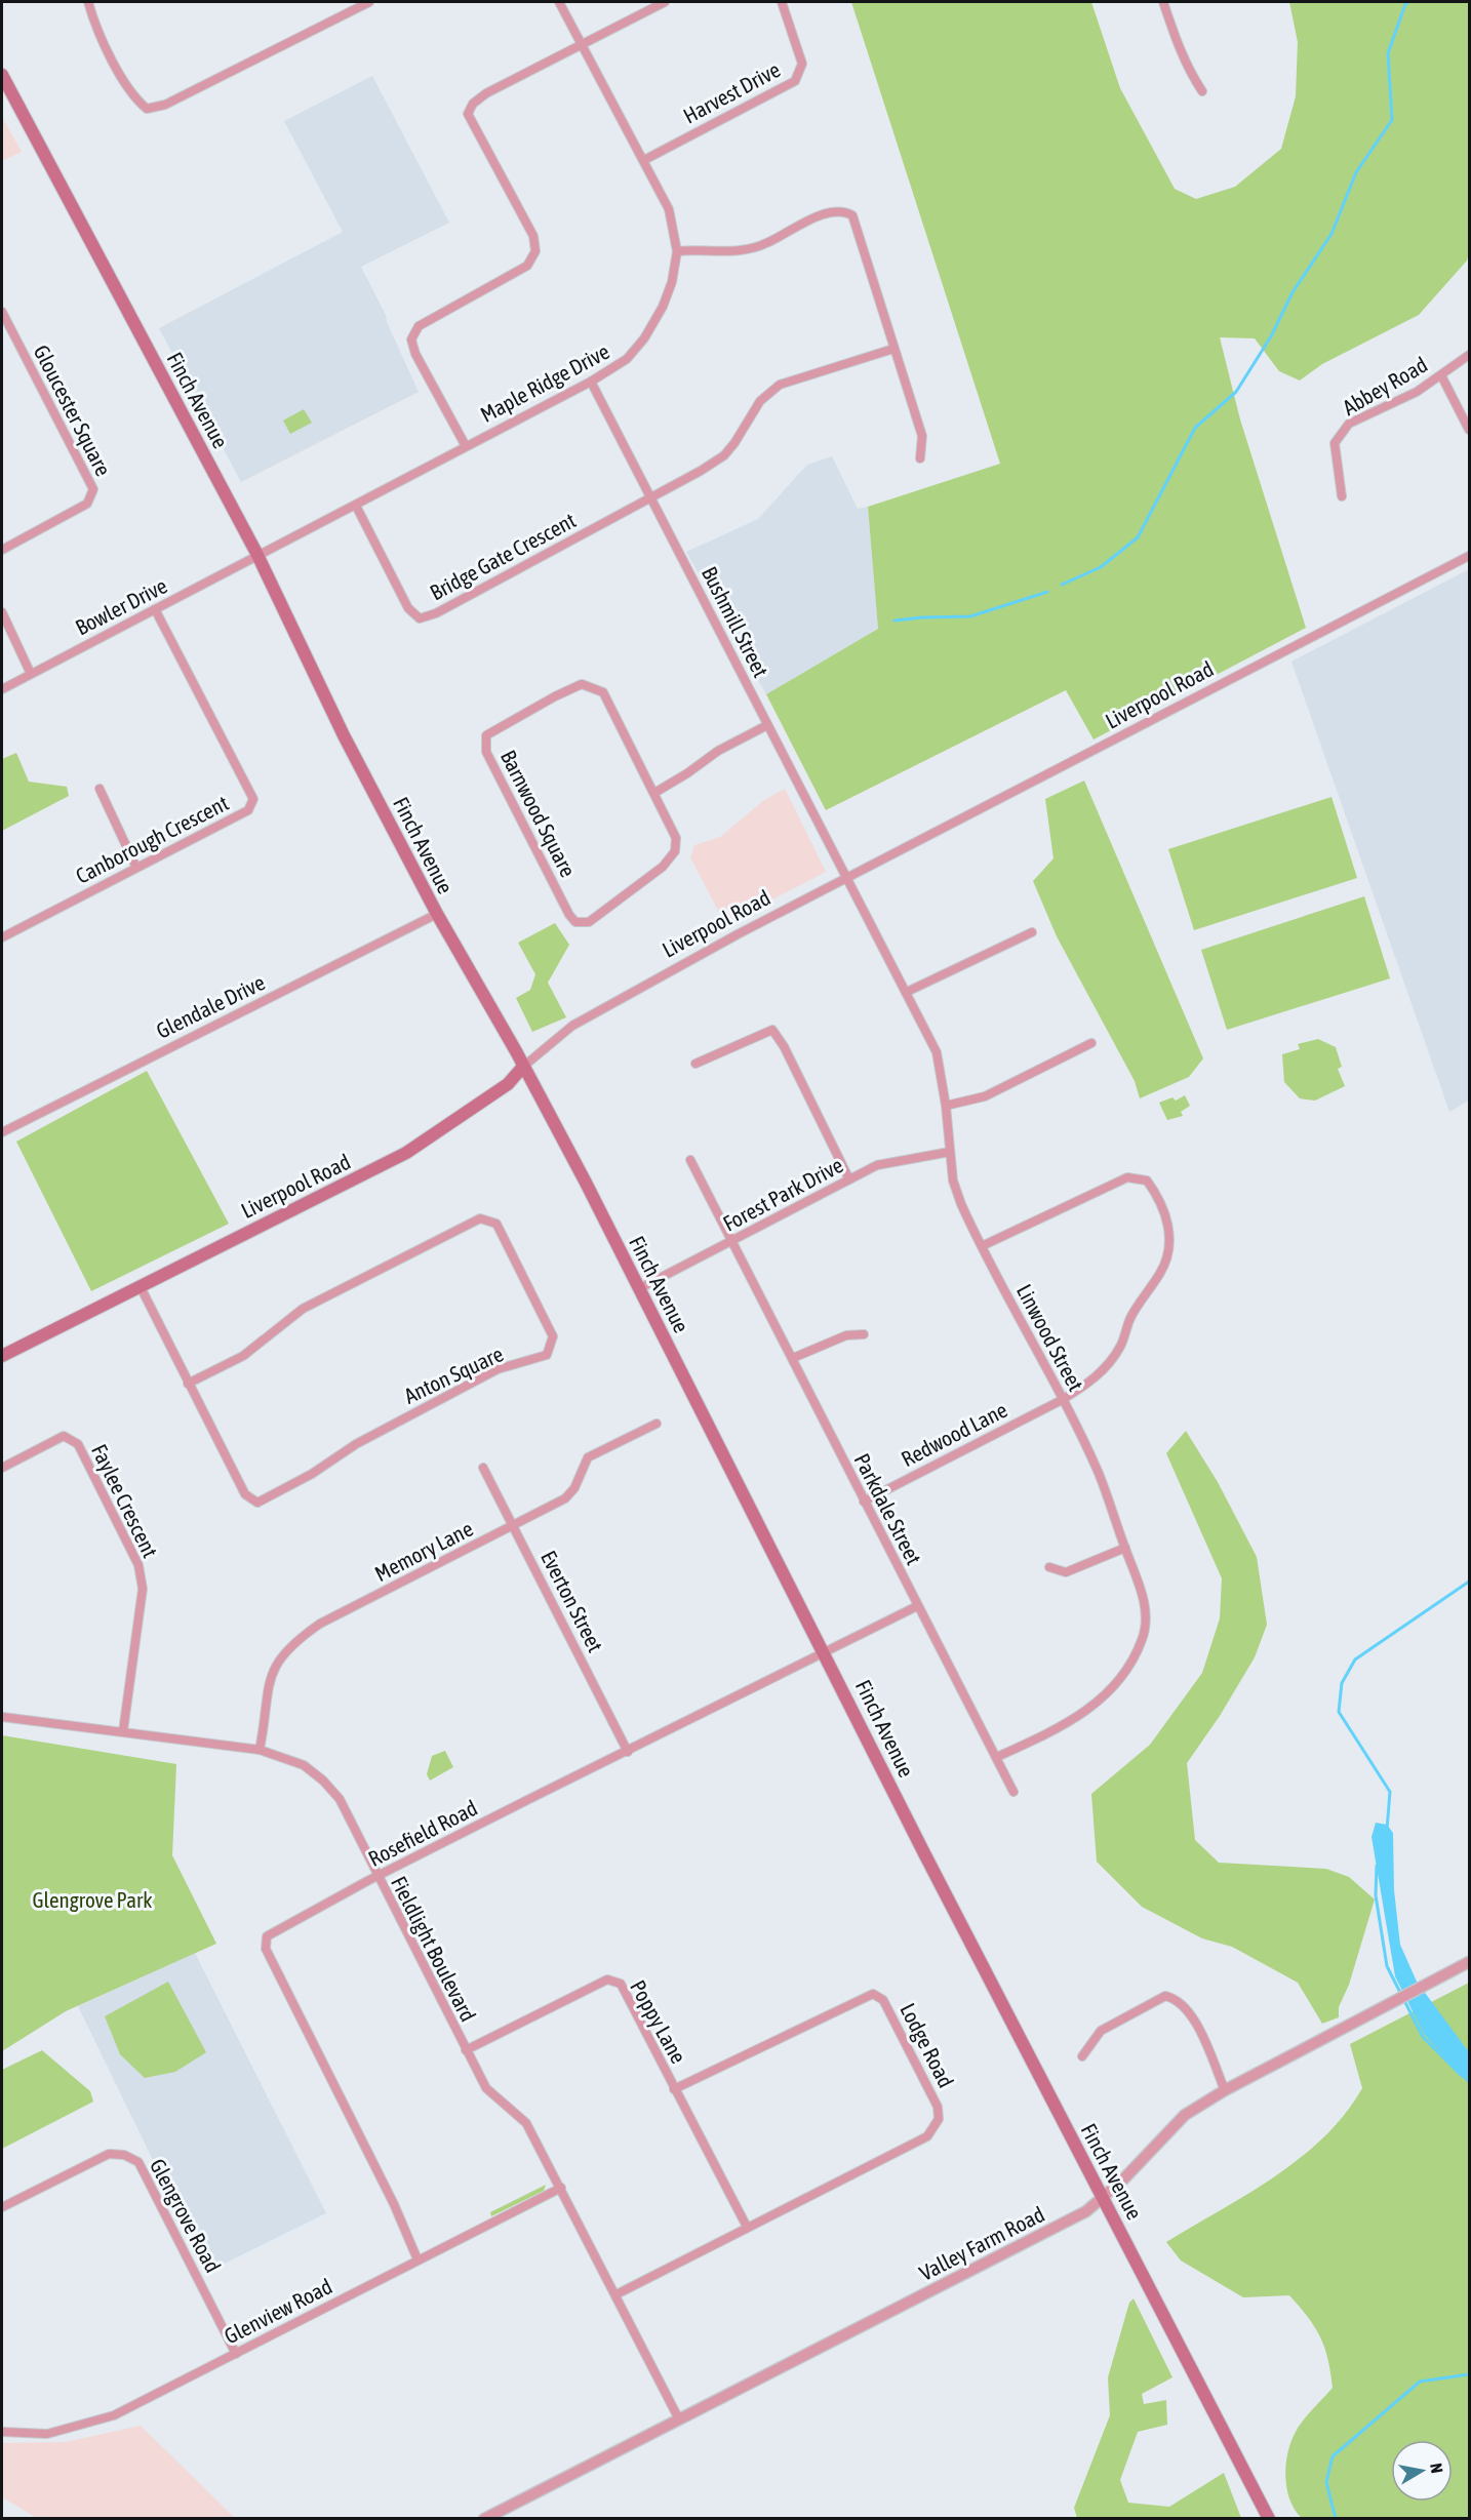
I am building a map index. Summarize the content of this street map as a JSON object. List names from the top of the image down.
{
  "streets": {
    "main road": ["Finch Avenue", "Liverpool Road"],
    "street": [
      "Harvest Drive",
      "Maple Ridge Drive",
      "Abbey Road",
      "Gloucester Square",
      "Bridge Gate Crescent",
      "Bowler Drive",
      "Bushmill Street",
      "Barnwood Square",
      "Canborough Crescent",
      "Glendale Drive",
      "Forest Park Drive",
      "Linwood Street",
      "Anton Square",
      "Redwood Lane",
      "Faylee Crescent",
      "Parkdale Street",
      "Memory Lane",
      "Everton Street",
      "Rosefield Road",
      "Fieldlight Boulevard",
      "Poppy Lane",
      "Lodge Road",
      "Glengrove Road",
      "Valley Farm Road",
      "Glenview Road"
    ]
  },
  "crossings": [
    ["Harvest Drive", "Maple Ridge Drive"],
    ["Maple Ridge Drive", "Finch Avenue"],
    ["Maple Ridge Drive", "Bridge Gate Crescent"],
    ["Maple Ridge Drive", "Bowler Drive"],
    ["Maple Ridge Drive", "Bushmill Street"],
    ["Finch Avenue", "Bowler Drive"],
    ["Finch Avenue", "Liverpool Road"],
    ["Finch Avenue", "Glendale Drive"],
    ["Finch Avenue", "Forest Park Drive"],
    ["Finch Avenue", "Rosefield Road"],
    ["Finch Avenue", "Valley Farm Road"],
    ["Bridge Gate Crescent", "Bushmill Street"],
    ["Bowler Drive", "Canborough Crescent"],
    ["Bushmill Street", "Liverpool Road"],
    ["Bushmill Street", "Linwood Street"],
    ["Liverpool Road", "Linwood Street"],
    ["Liverpool Road", "Anton Square"],
    ["Forest Park Drive", "Linwood Street"],
    ["Forest Park Drive", "Parkdale Street"],
    ["Linwood Street", "Redwood Lane"],
    ["Linwood Street", "Parkdale Street"],
    ["Redwood Lane", "Parkdale Street"],
    ["Faylee Crescent", "Fieldlight Boulevard"],
    ["Parkdale Street", "Rosefield Road"],
    ["Memory Lane", "Everton Street"],
    ["Memory Lane", "Fieldlight Boulevard"],
    ["Everton Street", "Rosefield Road"],
    ["Rosefield Road", "Fieldlight Boulevard"],
    ["Rosefield Road", "Glenview Road"],
    ["Fieldlight Boulevard", "Poppy Lane"],
    ["Fieldlight Boulevard", "Lodge Road"],
    ["Fieldlight Boulevard", "Valley Farm Road"],
    ["Fieldlight Boulevard", "Glenview Road"],
    ["Poppy Lane", "Lodge Road"],
    ["Glengrove Road", "Glenview Road"]
  ],
  "parks": ["Glengrove Park"],
  "north": "right"
}
